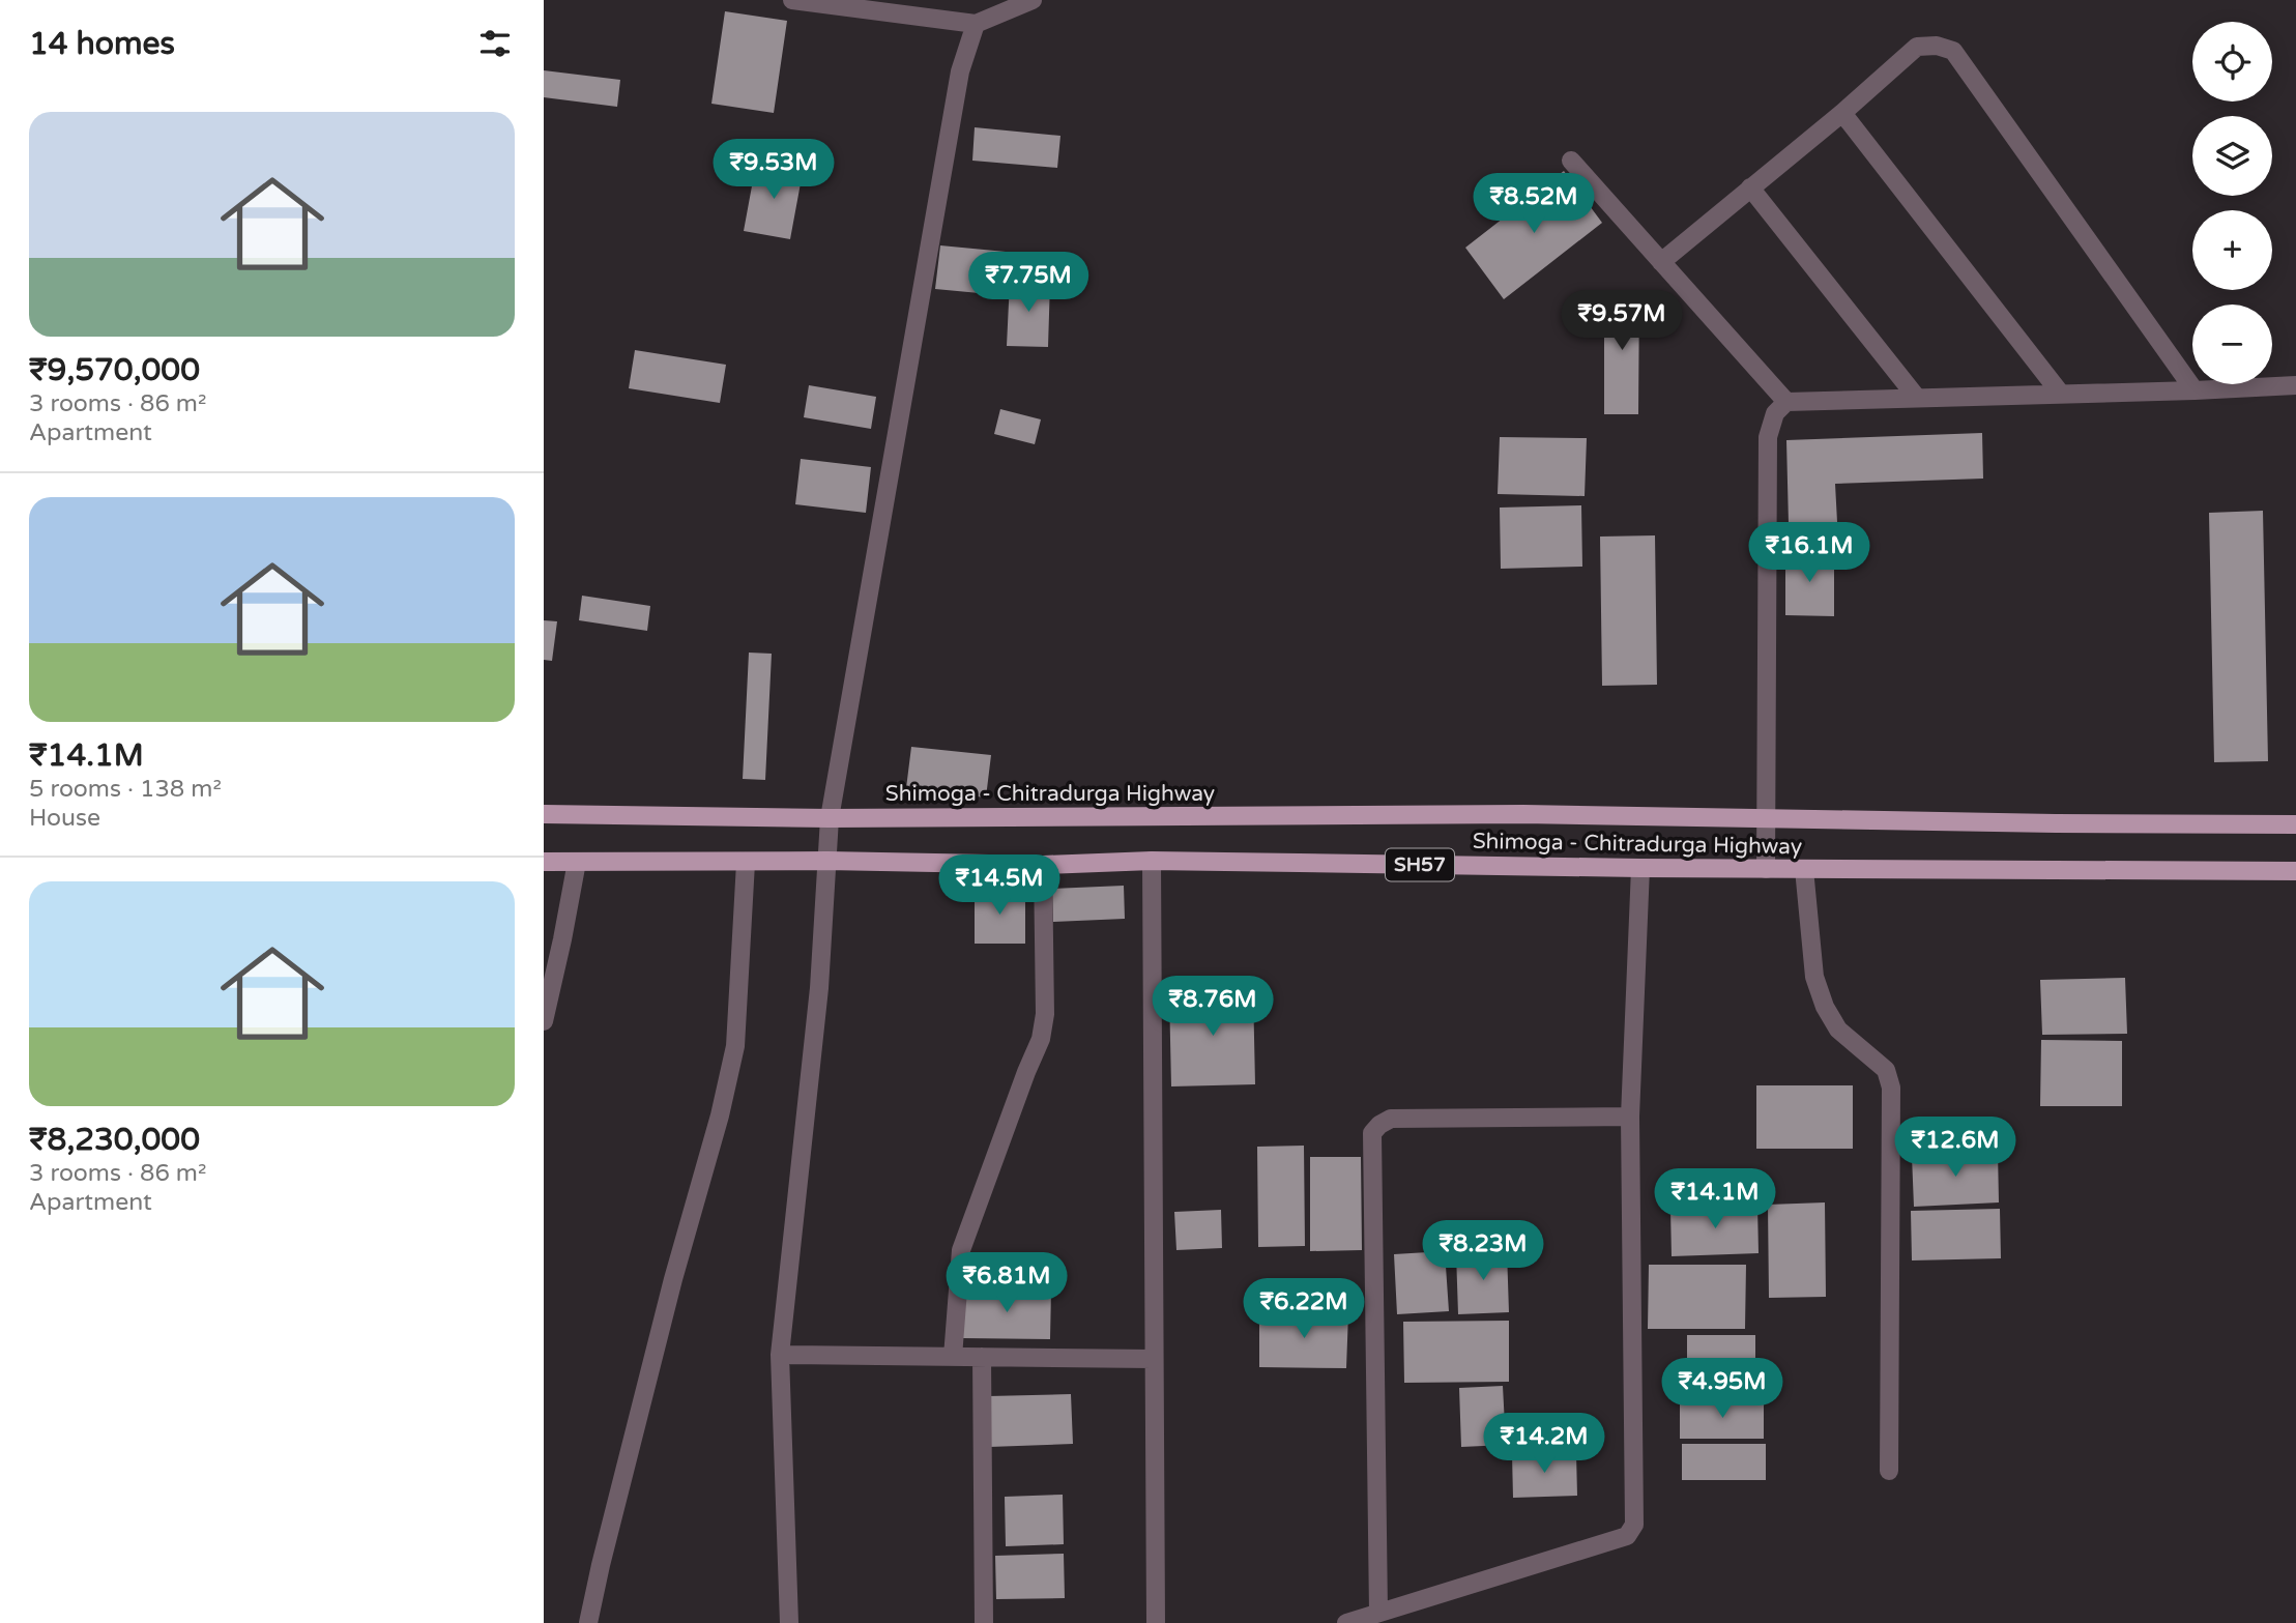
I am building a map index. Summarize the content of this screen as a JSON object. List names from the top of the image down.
{
  "streets": {
    "main road": ["Shimoga - Chitradurga Highway", "SH57"]
  },
  "page": {
    "heading": "14 homes",
    "map_buttons": ["+", "−"],
    "list": [
      {
        "name": "₹9,570,000",
        "note": "3 rooms · 86 m² · Apartment"
      },
      {
        "name": "₹14.1M",
        "note": "5 rooms · 138 m² · House"
      },
      {
        "name": "₹8,230,000",
        "note": "3 rooms · 86 m² · Apartment"
      }
    ],
    "price": [
      "₹9.53M",
      "₹8.52M",
      "₹7.75M",
      "₹9.57M",
      "₹16.1M",
      "₹14.5M",
      "₹8.76M",
      "₹12.6M",
      "₹14.1M",
      "₹8.23M",
      "₹6.81M",
      "₹6.22M",
      "₹4.95M",
      "₹14.2M"
    ]
  }
}
